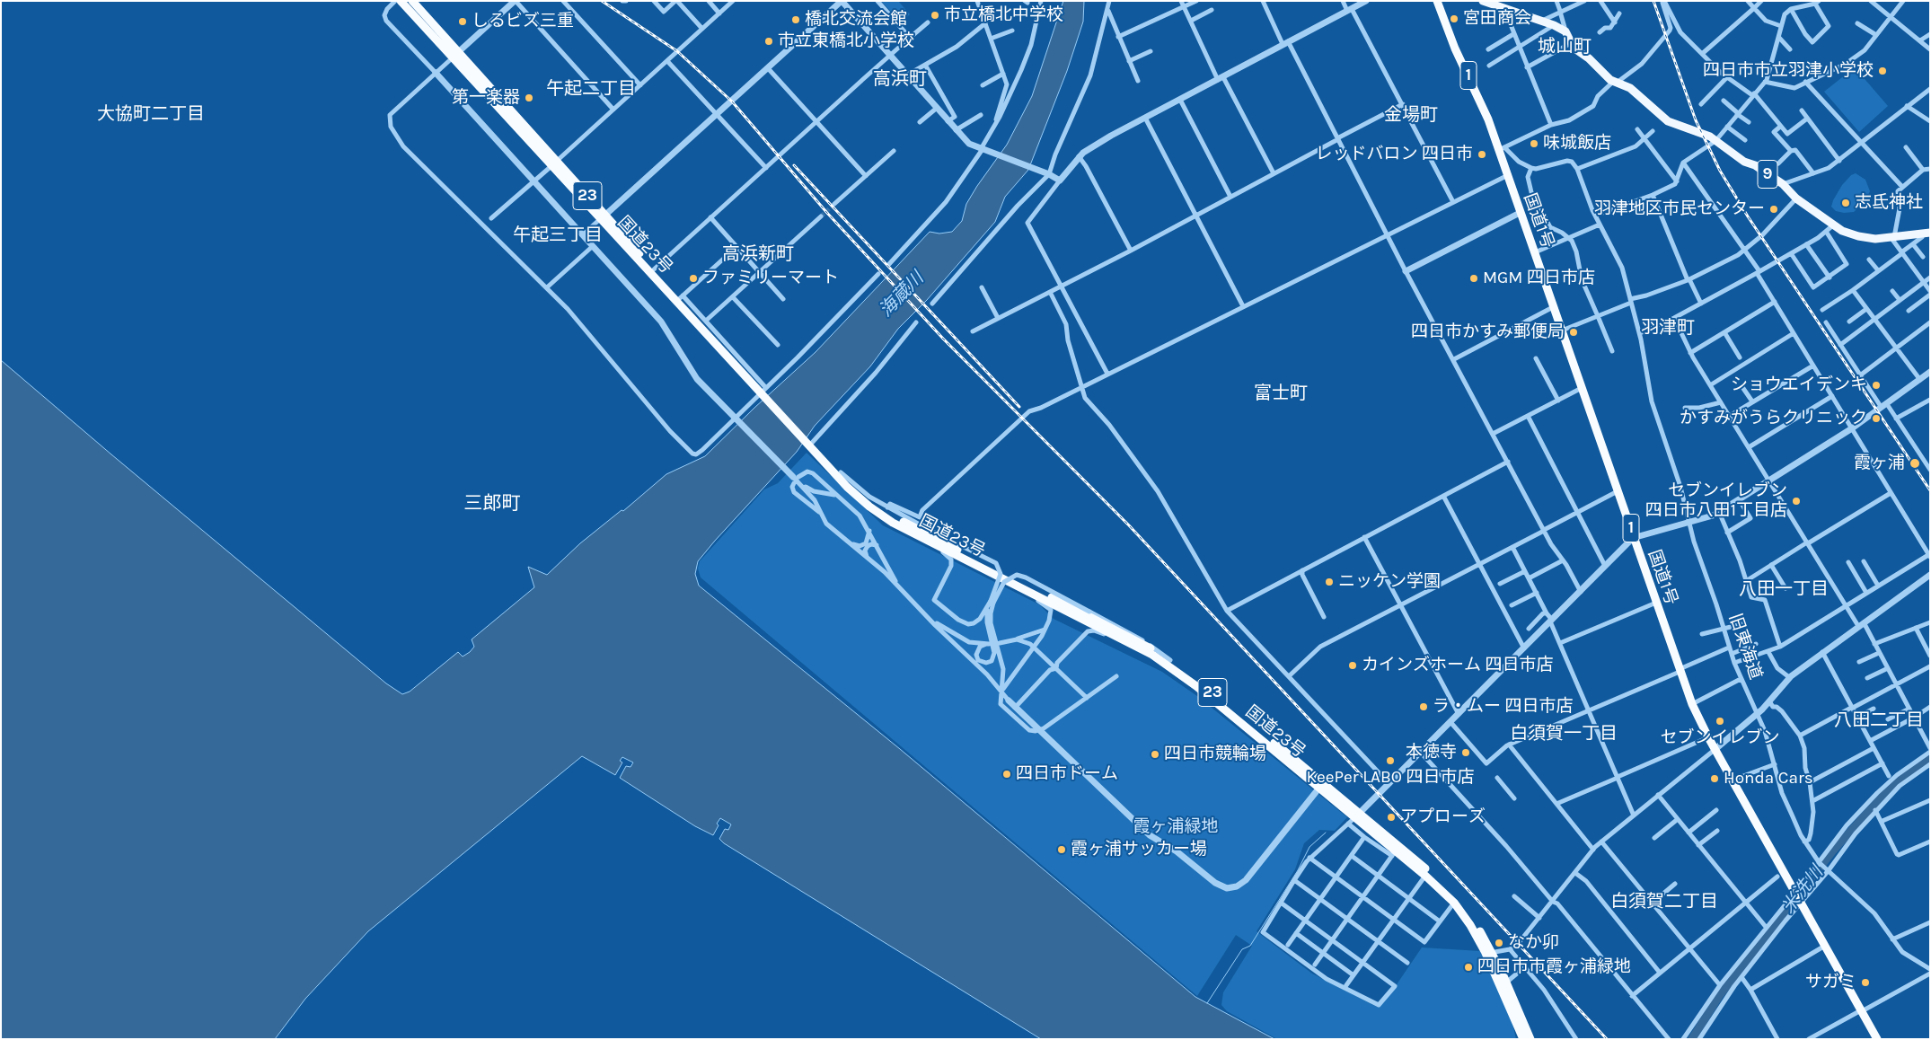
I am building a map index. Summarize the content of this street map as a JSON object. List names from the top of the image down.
{
  "streets": {
    "highway": [
      "1",
      "23",
      "国道1号",
      "国道23号"
    ],
    "main road": ["9"],
    "street": ["旧東海道"]
  },
  "districts": [
    "城山町",
    "高浜町",
    "午起二丁目",
    "大協町二丁目",
    "金場町",
    "午起三丁目",
    "高浜新町",
    "羽津町",
    "富士町",
    "三郎町",
    "八田一丁目",
    "八田二丁目",
    "白須賀一丁目",
    "白須賀二丁目"
  ],
  "water": ["海蔵川", "米洗川"],
  "parks": ["霞ヶ浦緑地"],
  "places": [
    "市立橋北中学校",
    "宮田商会",
    "橋北交流会館",
    "しるビズ三重",
    "市立東橋北小学校",
    "四日市市立羽津小学校",
    "第一楽器",
    "味城飯店",
    "レッドバロン 四日市",
    "志氐神社",
    "羽津地区市民センター",
    "ファミリーマート",
    "MGM 四日市店",
    "四日市かすみ郵便局",
    "ショウエイデンキ",
    "かすみがうらクリニック",
    "霞ヶ浦",
    "セブンイレブン 四日市八田1丁目店",
    "ニッケン学園",
    "カインズホーム 四日市店",
    "ラ・ムー 四日市店",
    "セブンイレブン",
    "本徳寺",
    "四日市競輪場",
    "KeePer LABO 四日市店",
    "四日市ドーム",
    "Honda Cars",
    "アプローズ",
    "霞ヶ浦サッカー場",
    "なか卯",
    "四日市市霞ヶ浦緑地",
    "サガミ"
  ]
}
